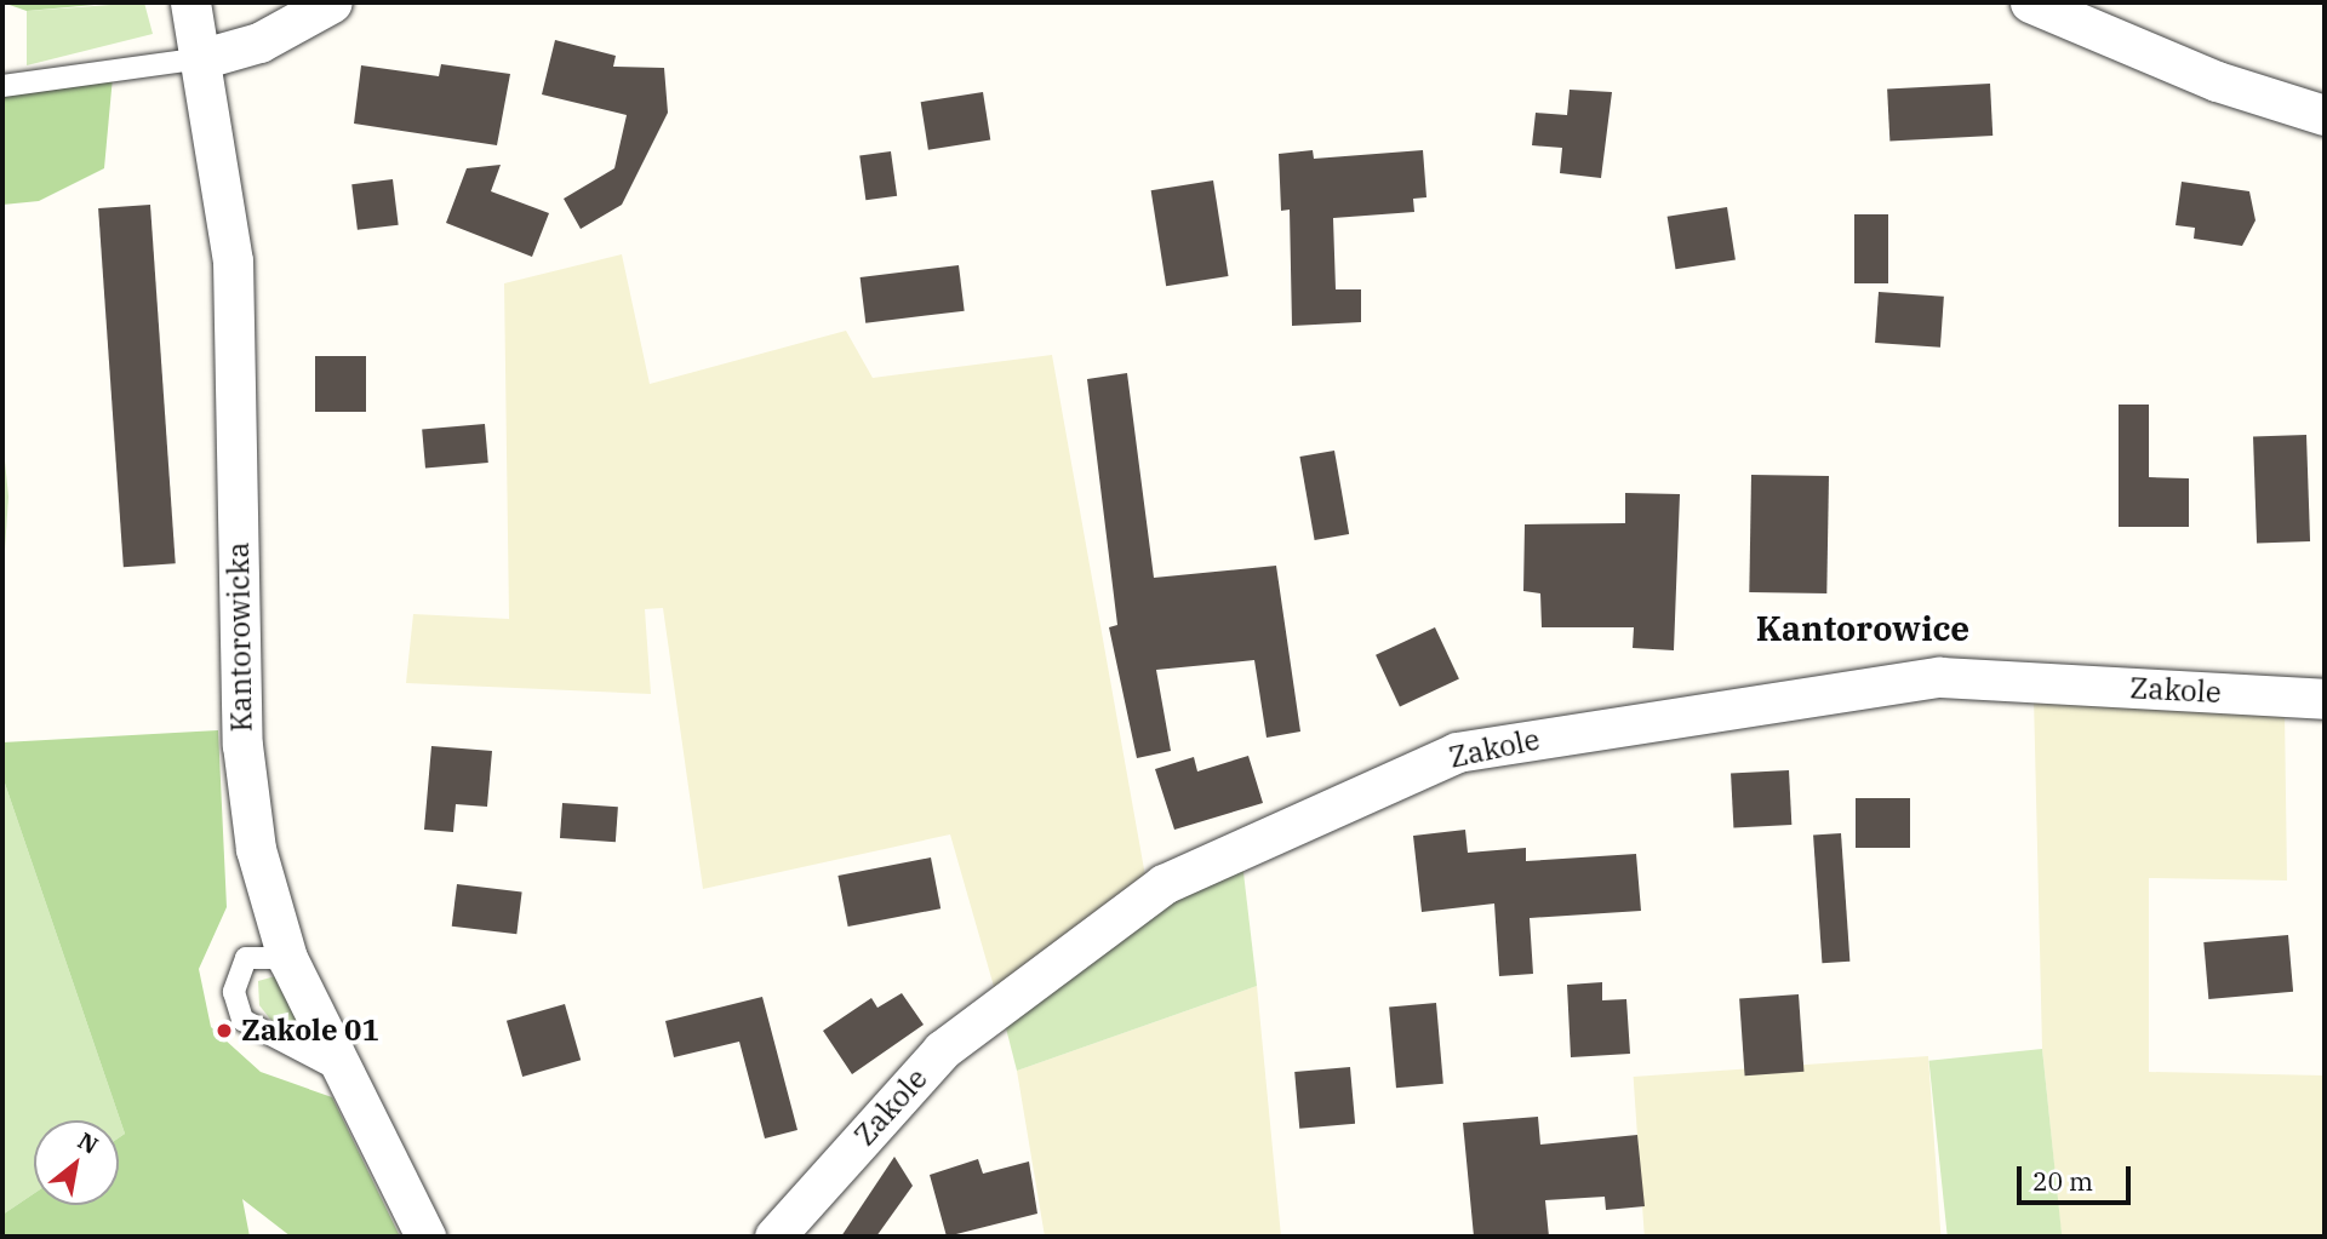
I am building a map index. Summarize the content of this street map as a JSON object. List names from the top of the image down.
{
  "streets": {
    "street": ["Kantorowicka", "Zakole"]
  },
  "districts": ["Kantorowice"],
  "places": ["Zakole 01"],
  "scale_bar": "20 m",
  "north": "top right"
}
